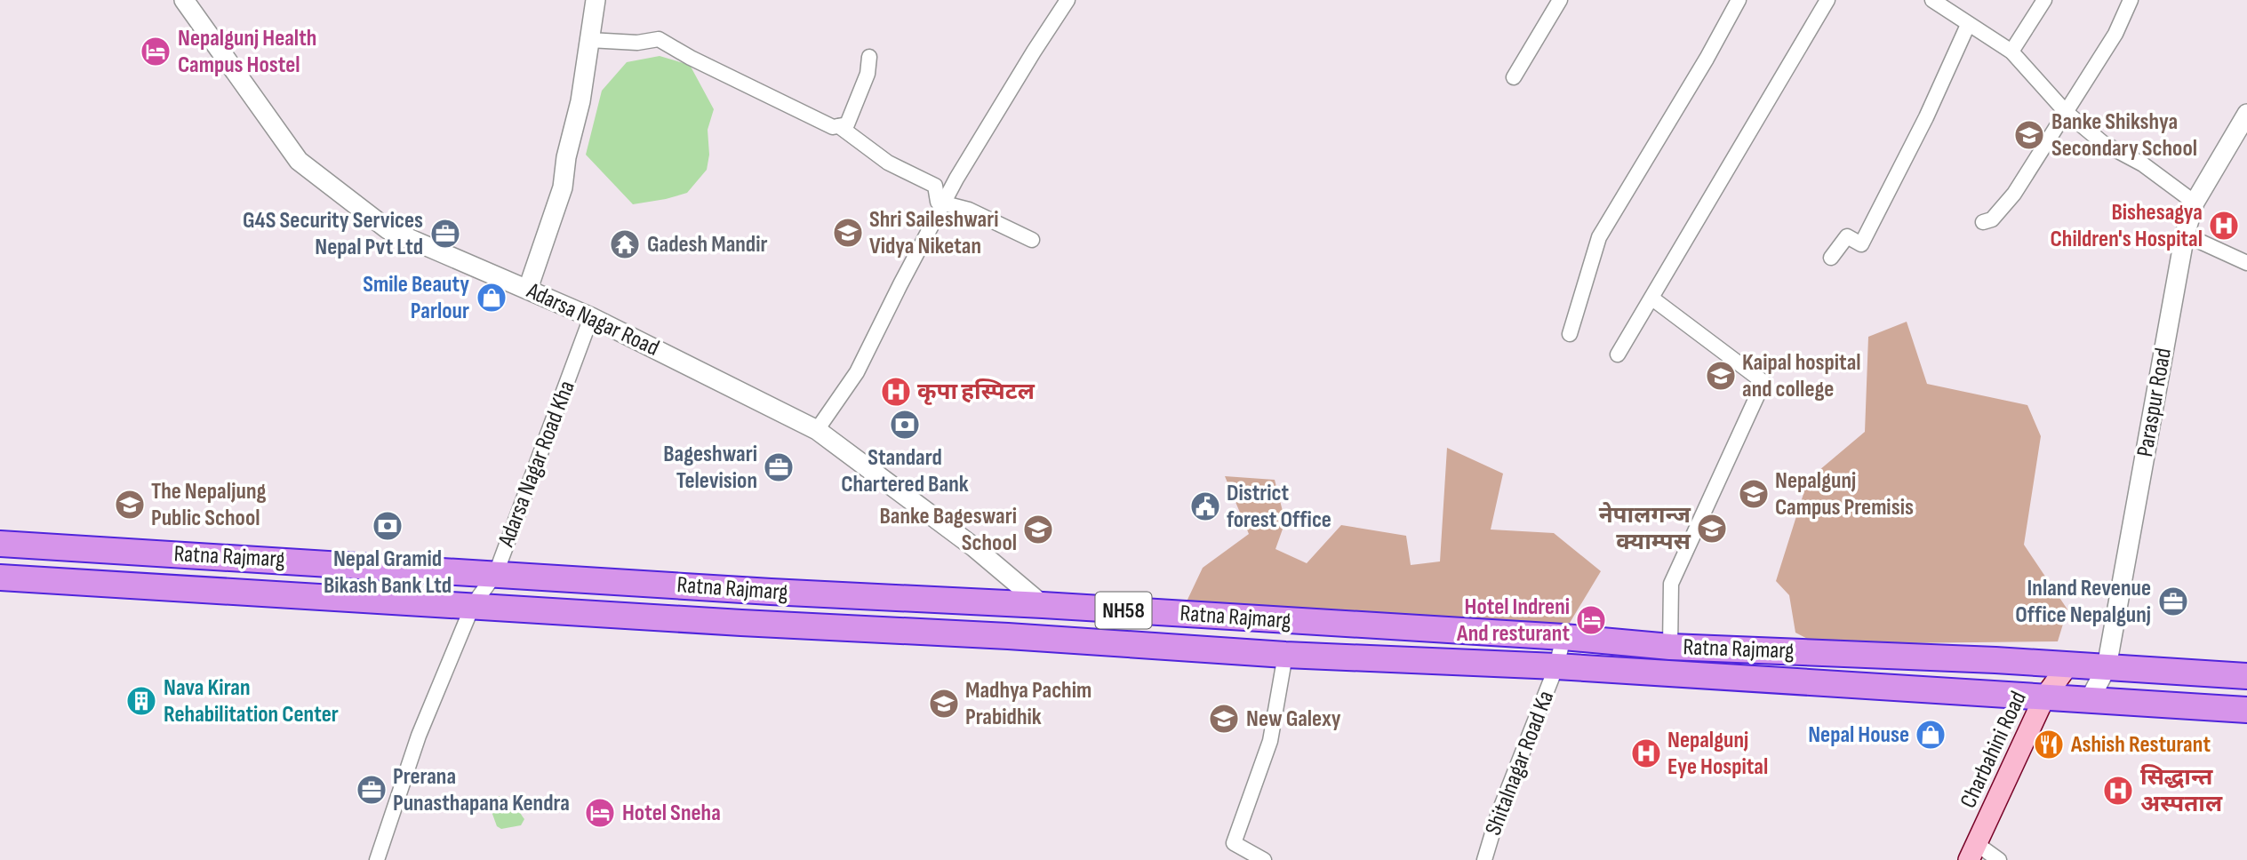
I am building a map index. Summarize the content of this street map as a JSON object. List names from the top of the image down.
{
  "streets": {
    "highway": ["Ratna Rajmarg", "NH58"],
    "main road": ["Charbahini Road"],
    "street": [
      "Adarsa Nagar Road",
      "Paraspur Road",
      "Adarsa Nagar Road Kha",
      "Shitalnagar Road Ka"
    ]
  },
  "crossings": [
    ["Adarsa Nagar Road", "Adarsa Nagar Road Kha"],
    ["Adarsa Nagar Road", "Ratna Rajmarg"],
    ["Paraspur Road", "Ratna Rajmarg"],
    ["Adarsa Nagar Road Kha", "Ratna Rajmarg"],
    ["Ratna Rajmarg", "Charbahini Road"],
    ["Ratna Rajmarg", "Shitalnagar Road Ka"]
  ],
  "places": {
    "hotel": ["Nepalgunj Health Campus Hostel", "Hotel Indreni And resturant", "Hotel Sneha"],
    "school or university": [
      "Banke Shikshya Secondary School",
      "Shri Saileshwari Vidya Niketan",
      "Kaipal hospital and college",
      "Nepalgunj Campus Premisis",
      "The Nepaljung Public School",
      "नेपालगन्ज क्याम्पस",
      "Banke Bageswari School",
      "Madhya Pachim Prabidhik",
      "New Galexy"
    ],
    "hospital": [
      "Bishesagya Children's Hospital",
      "कृपा हस्पिटल",
      "Nepalgunj Eye Hospital",
      "सिद्धान्त अस्पताल"
    ],
    "office": [
      "G4S Security Services Nepal Pvt Ltd",
      "Bageshwari Television",
      "Inland Revenue Office Nepalgunj",
      "Prerana Punasthapana Kendra"
    ],
    "temple": ["Gadesh Mandir"],
    "shop": ["Smile Beauty Parlour", "Nepal House"],
    "bank": ["Standard Chartered Bank", "Nepal Gramid Bikash Bank Ltd"],
    "public building": ["District forest Office"],
    "building": ["Nava Kiran Rehabilitation Center"],
    "restaurant": ["Ashish Resturant"]
  }
}
